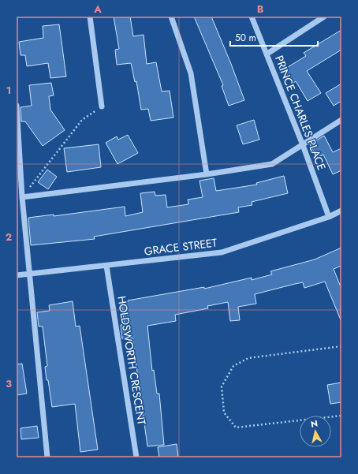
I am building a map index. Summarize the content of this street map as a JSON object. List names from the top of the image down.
{
  "streets": {
    "street": ["PRINCE CHARLES PLACE", "GRACE STREET", "HOLDSWORTH CRESCENT"]
  },
  "crossings": [
    ["PRINCE CHARLES PLACE", "GRACE STREET"],
    ["GRACE STREET", "HOLDSWORTH CRESCENT"]
  ],
  "scale_bar": "50 m",
  "north": "top",
  "grid": {
    "columns": ["A", "B"],
    "rows": ["1", "2", "3"]
  }
}
